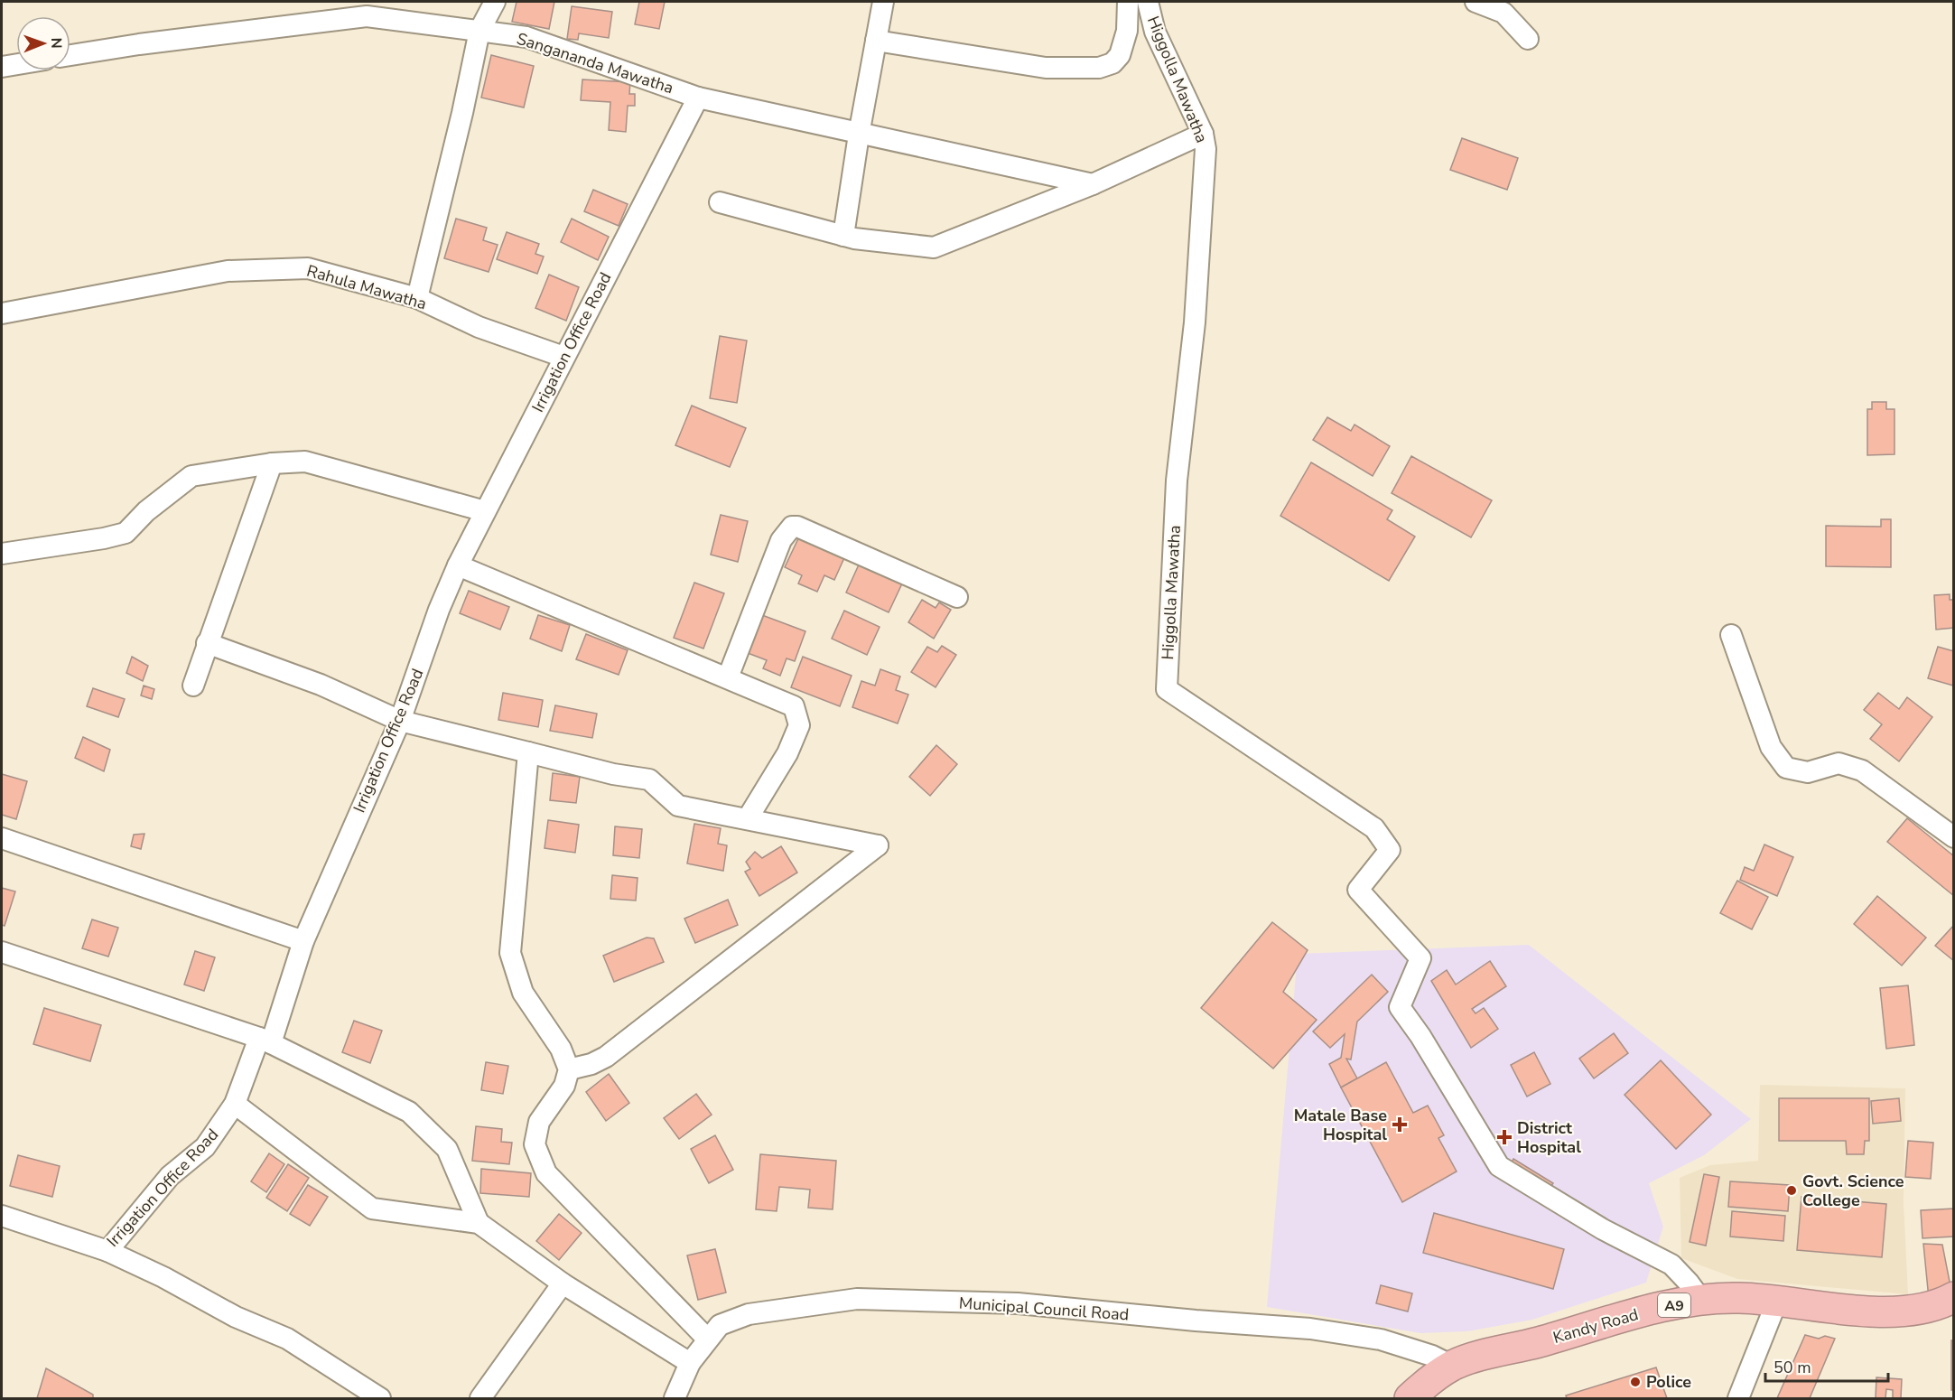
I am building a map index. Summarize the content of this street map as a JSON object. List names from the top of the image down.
{
  "streets": {
    "highway": ["A9", "Kandy Road"],
    "street": [
      "Sangananda Mawatha",
      "Higgolla Mawatha",
      "Rahula Mawatha",
      "Irrigation Office Road",
      "Municipal Council Road"
    ]
  },
  "crossings": [
    ["Sangananda Mawatha", "Irrigation Office Road"],
    ["Higgolla Mawatha", "Kandy Road"],
    ["Rahula Mawatha", "Irrigation Office Road"],
    ["Municipal Council Road", "Kandy Road"]
  ],
  "places": {
    "health": ["Matale Base Hospital", "District Hospital"],
    "other": ["Govt. Science College", "Police"]
  },
  "scale_bar": "50 m",
  "north": "right"
}
